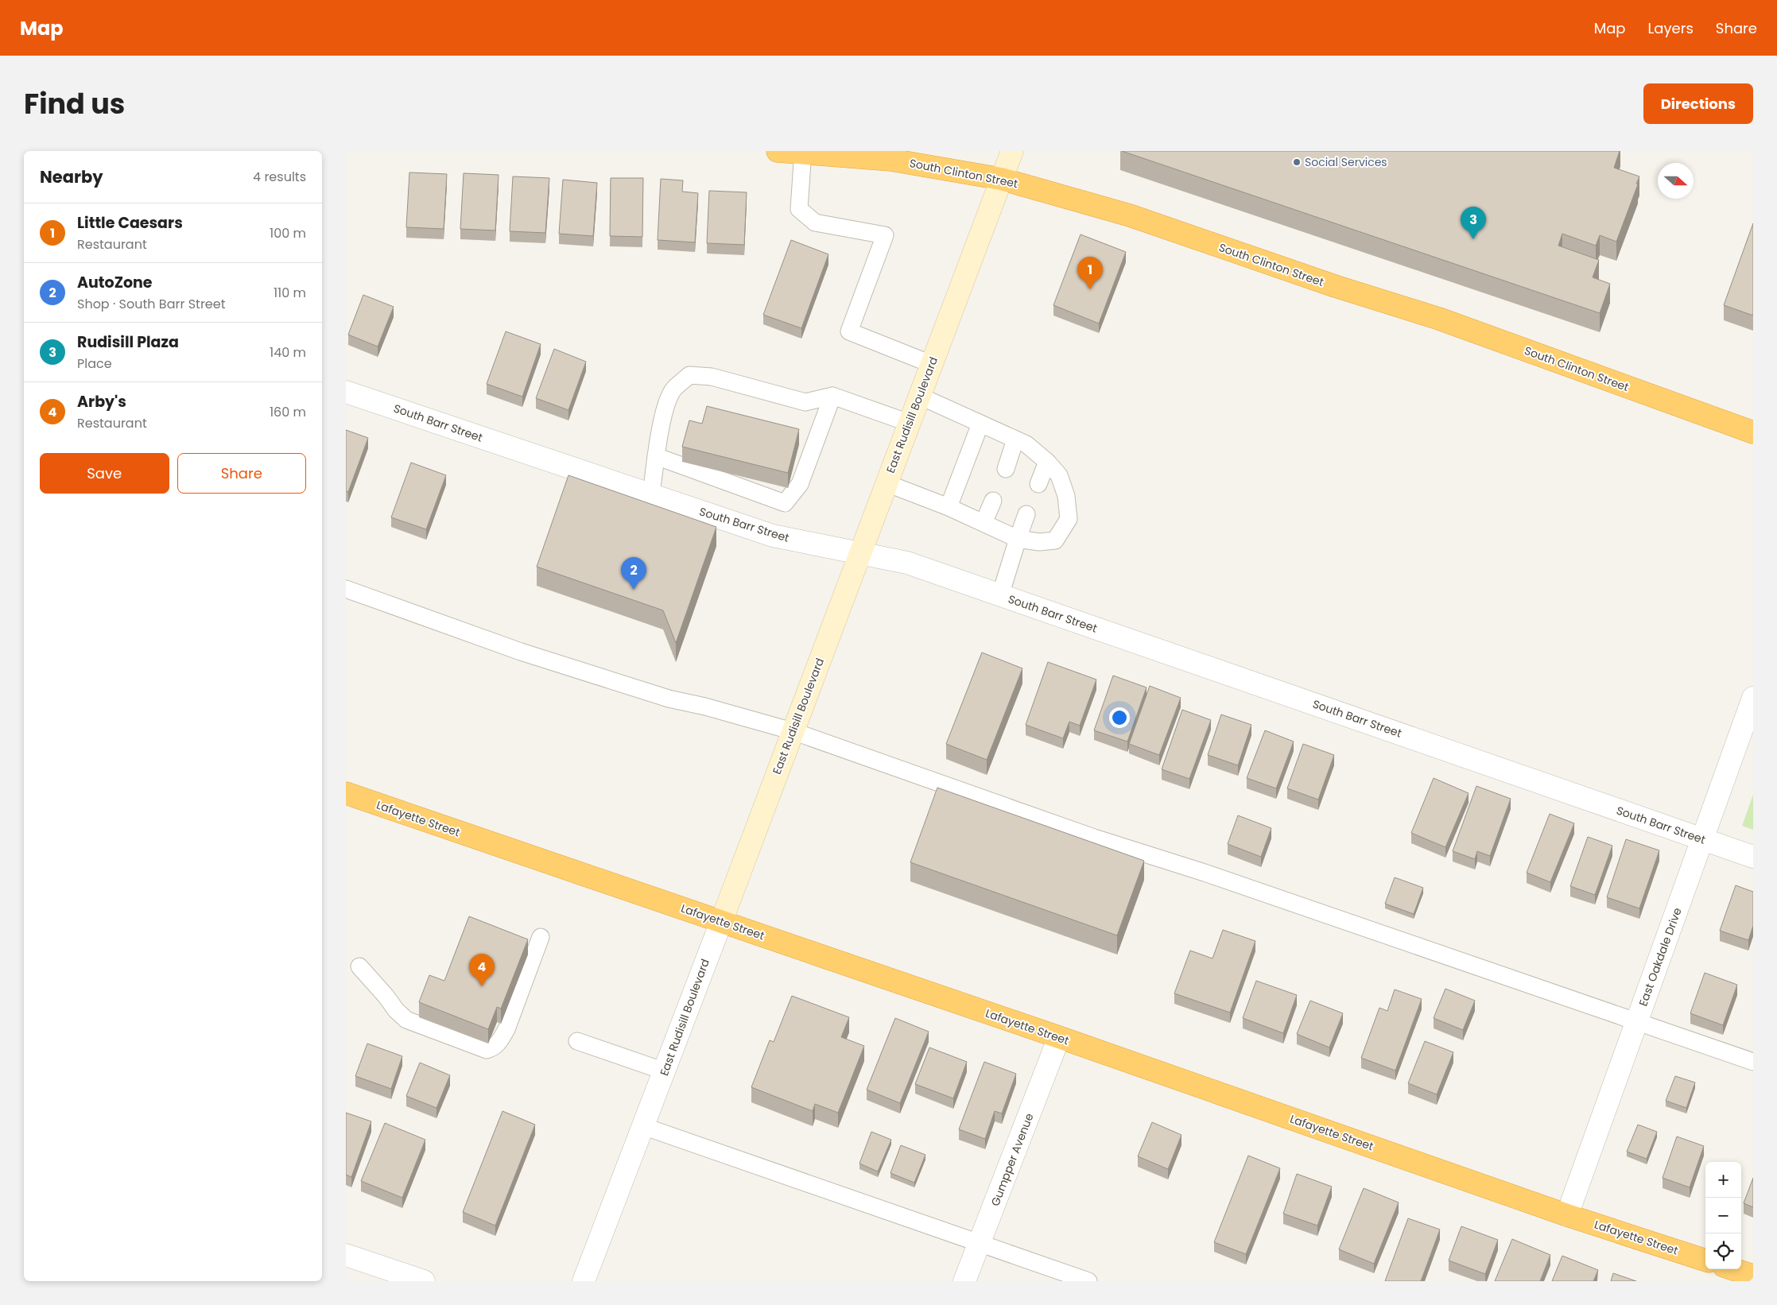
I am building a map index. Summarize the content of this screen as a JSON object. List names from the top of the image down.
{
  "streets": {
    "highway": ["South Clinton Street", "Lafayette Street"],
    "street": [
      "East Rudisill Boulevard",
      "South Barr Street",
      "East Oakdale Drive",
      "Gumpper Avenue"
    ]
  },
  "crossings": [
    ["South Clinton Street", "East Rudisill Boulevard"],
    ["East Rudisill Boulevard", "South Barr Street"],
    ["East Rudisill Boulevard", "Lafayette Street"],
    ["South Barr Street", "East Oakdale Drive"],
    ["Lafayette Street", "East Oakdale Drive"],
    ["Lafayette Street", "Gumpper Avenue"]
  ],
  "places": ["Social Services"],
  "north": "right",
  "page": {
    "header": "Map",
    "nav": ["Map", "Layers", "Share"],
    "title": "Find us",
    "buttons": [
      "Directions",
      ["Save", "Share"]
    ],
    "heading": ["Nearby", "4 results"],
    "list": [
      {
        "mark": "1",
        "name": "Little Caesars",
        "note": "Restaurant",
        "value": "100 m"
      },
      {
        "mark": "2",
        "name": "AutoZone",
        "note": "Shop · South Barr Street",
        "value": "110 m"
      },
      {
        "mark": "3",
        "name": "Rudisill Plaza",
        "note": "Place",
        "value": "140 m"
      },
      {
        "mark": "4",
        "name": "Arby's",
        "note": "Restaurant",
        "value": "160 m"
      }
    ],
    "pins": [
      "3",
      "1",
      "2",
      "4"
    ],
    "map_buttons": ["+", "−"]
  }
}
